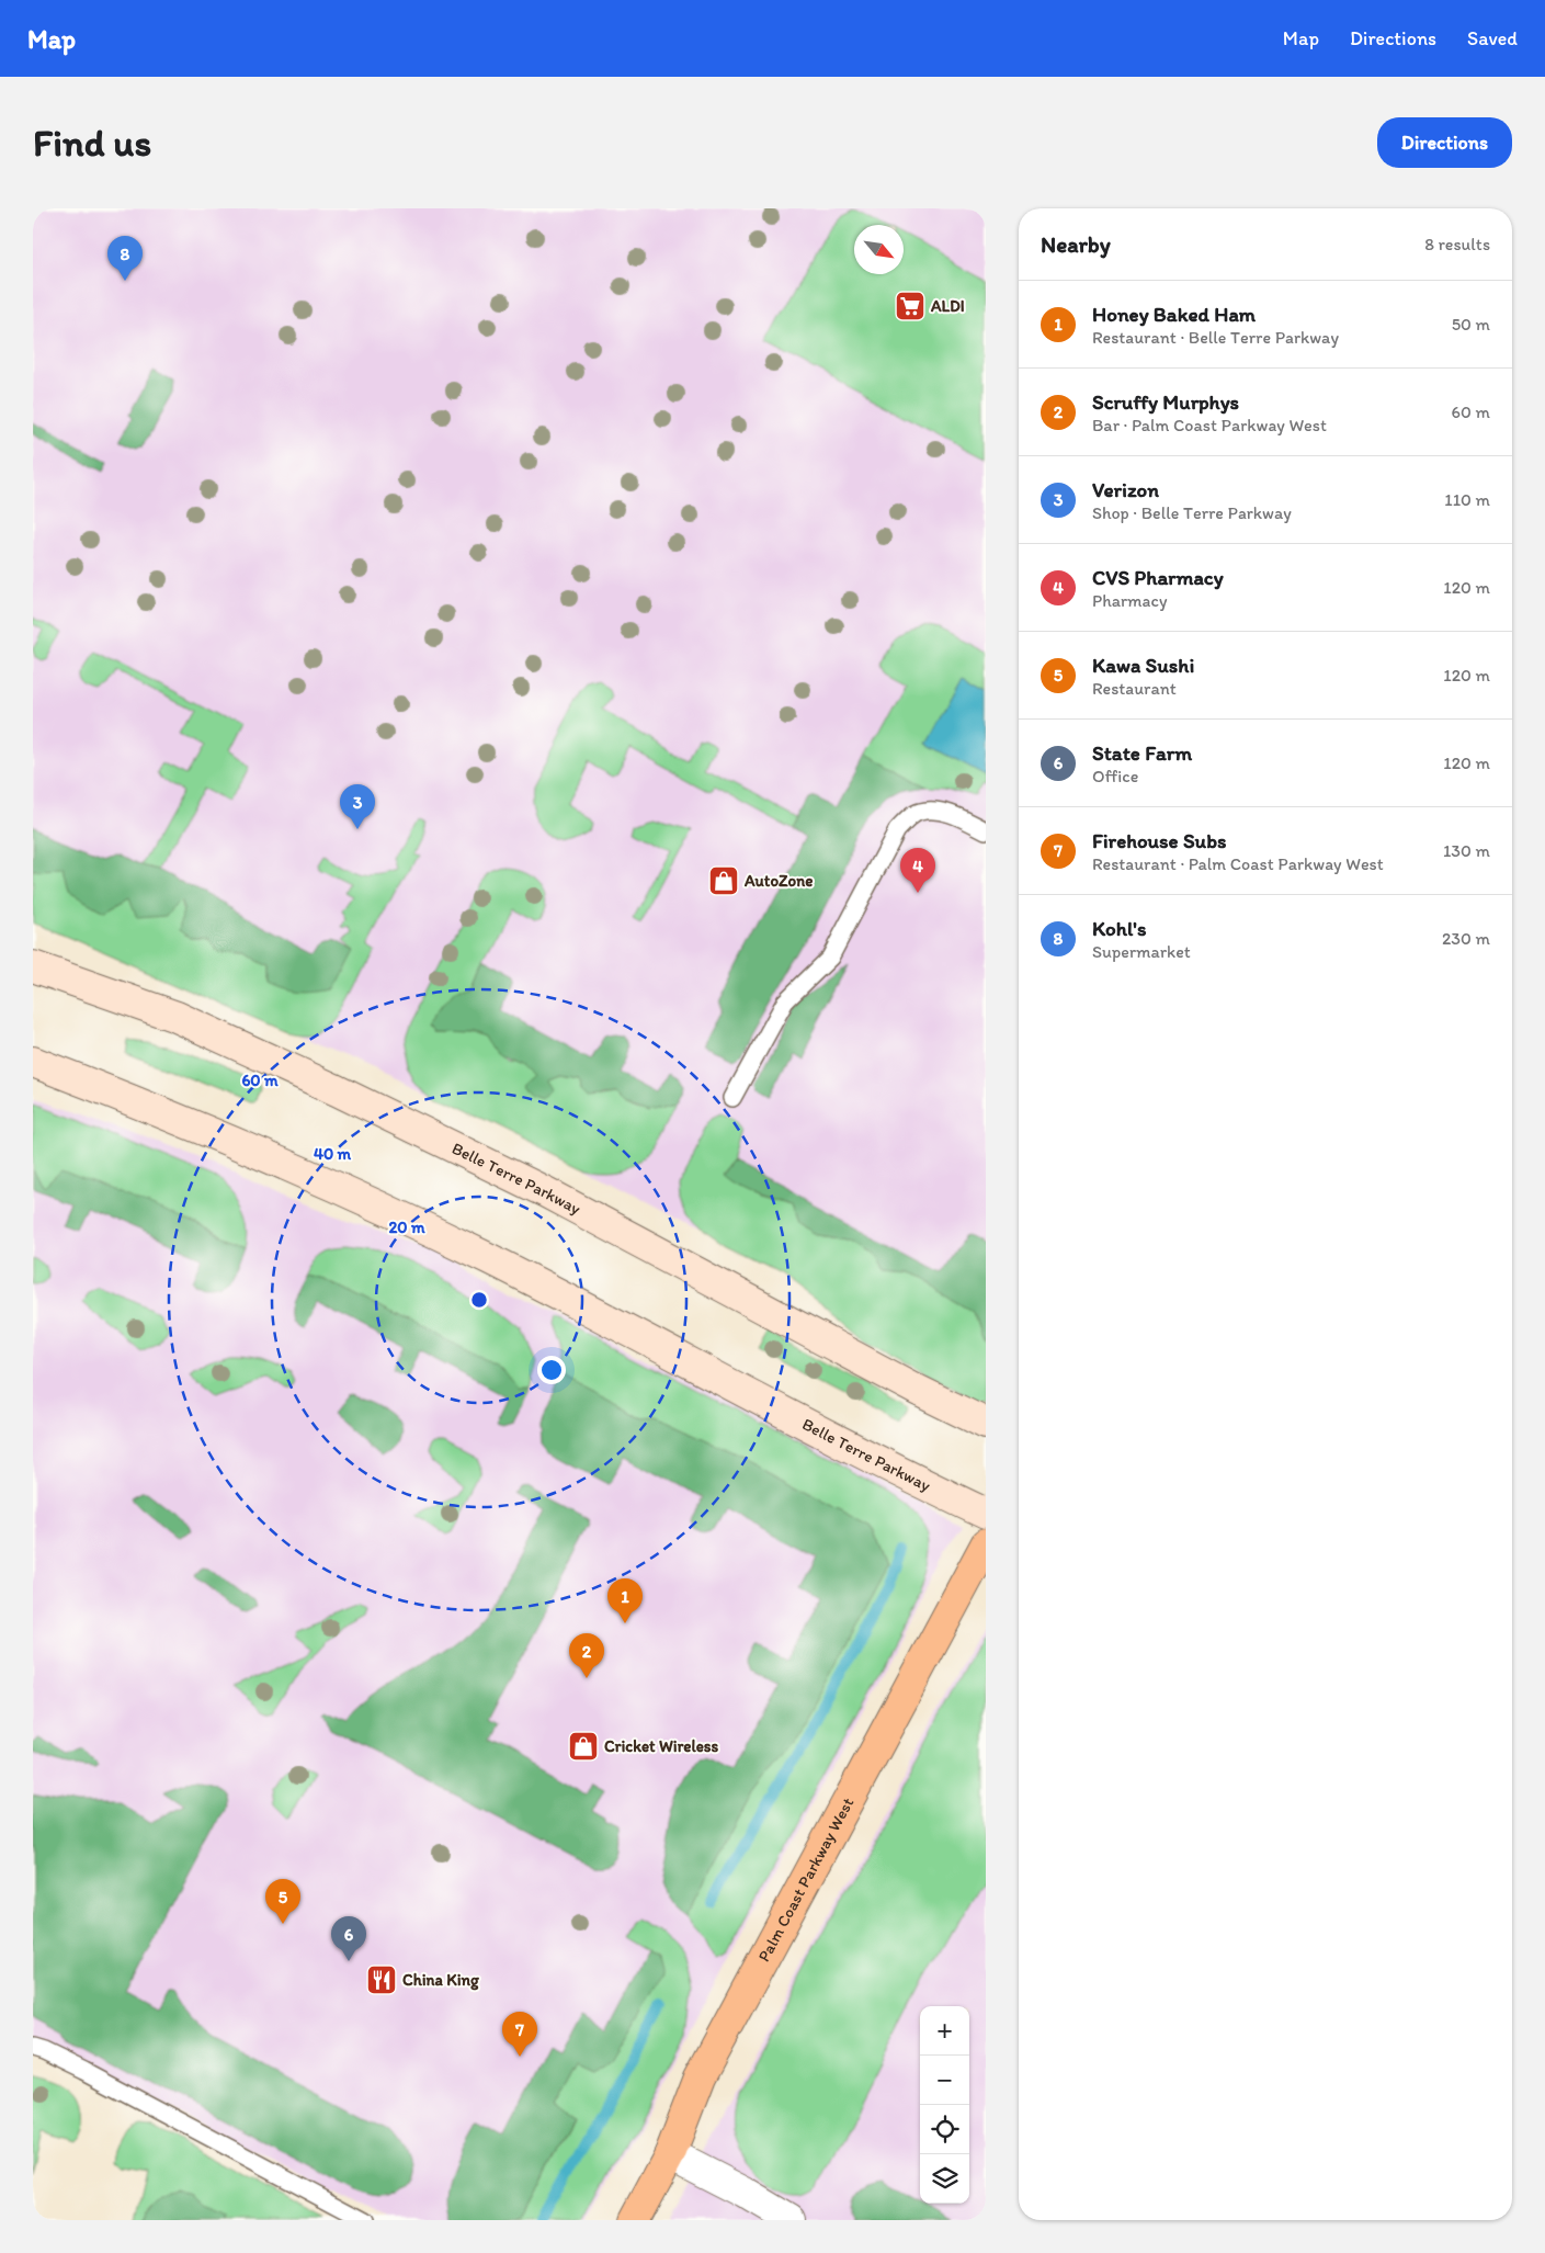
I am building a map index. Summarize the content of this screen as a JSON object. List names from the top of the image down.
{
  "streets": {
    "main road": ["Belle Terre Parkway", "Palm Coast Parkway West"]
  },
  "places": {
    "supermarket": ["ALDI"],
    "shop": ["AutoZone", "Cricket Wireless"],
    "restaurant": ["China King"]
  },
  "north": "bottom right",
  "page": {
    "header": "Map",
    "nav": ["Map", "Directions", "Saved"],
    "buttons": "Directions",
    "title": "Find us",
    "heading": ["Nearby", "8 results"],
    "pins": [
      "8",
      "3",
      "4",
      "1",
      "2",
      "5",
      "6",
      "7"
    ],
    "list": [
      {
        "mark": "1",
        "name": "Honey Baked Ham",
        "note": "Restaurant · Belle Terre Parkway",
        "value": "50 m"
      },
      {
        "mark": "2",
        "name": "Scruffy Murphys",
        "note": "Bar · Palm Coast Parkway West",
        "value": "60 m"
      },
      {
        "mark": "3",
        "name": "Verizon",
        "note": "Shop · Belle Terre Parkway",
        "value": "110 m"
      },
      {
        "mark": "4",
        "name": "CVS Pharmacy",
        "note": "Pharmacy",
        "value": "120 m"
      },
      {
        "mark": "5",
        "name": "Kawa Sushi",
        "note": "Restaurant",
        "value": "120 m"
      },
      {
        "mark": "6",
        "name": "State Farm",
        "note": "Office",
        "value": "120 m"
      },
      {
        "mark": "7",
        "name": "Firehouse Subs",
        "note": "Restaurant · Palm Coast Parkway West",
        "value": "130 m"
      },
      {
        "mark": "8",
        "name": "Kohl's",
        "note": "Supermarket",
        "value": "230 m"
      }
    ],
    "map_buttons": ["+", "−"]
  },
  "rings": ["60 m", "40 m", "20 m"]
}
